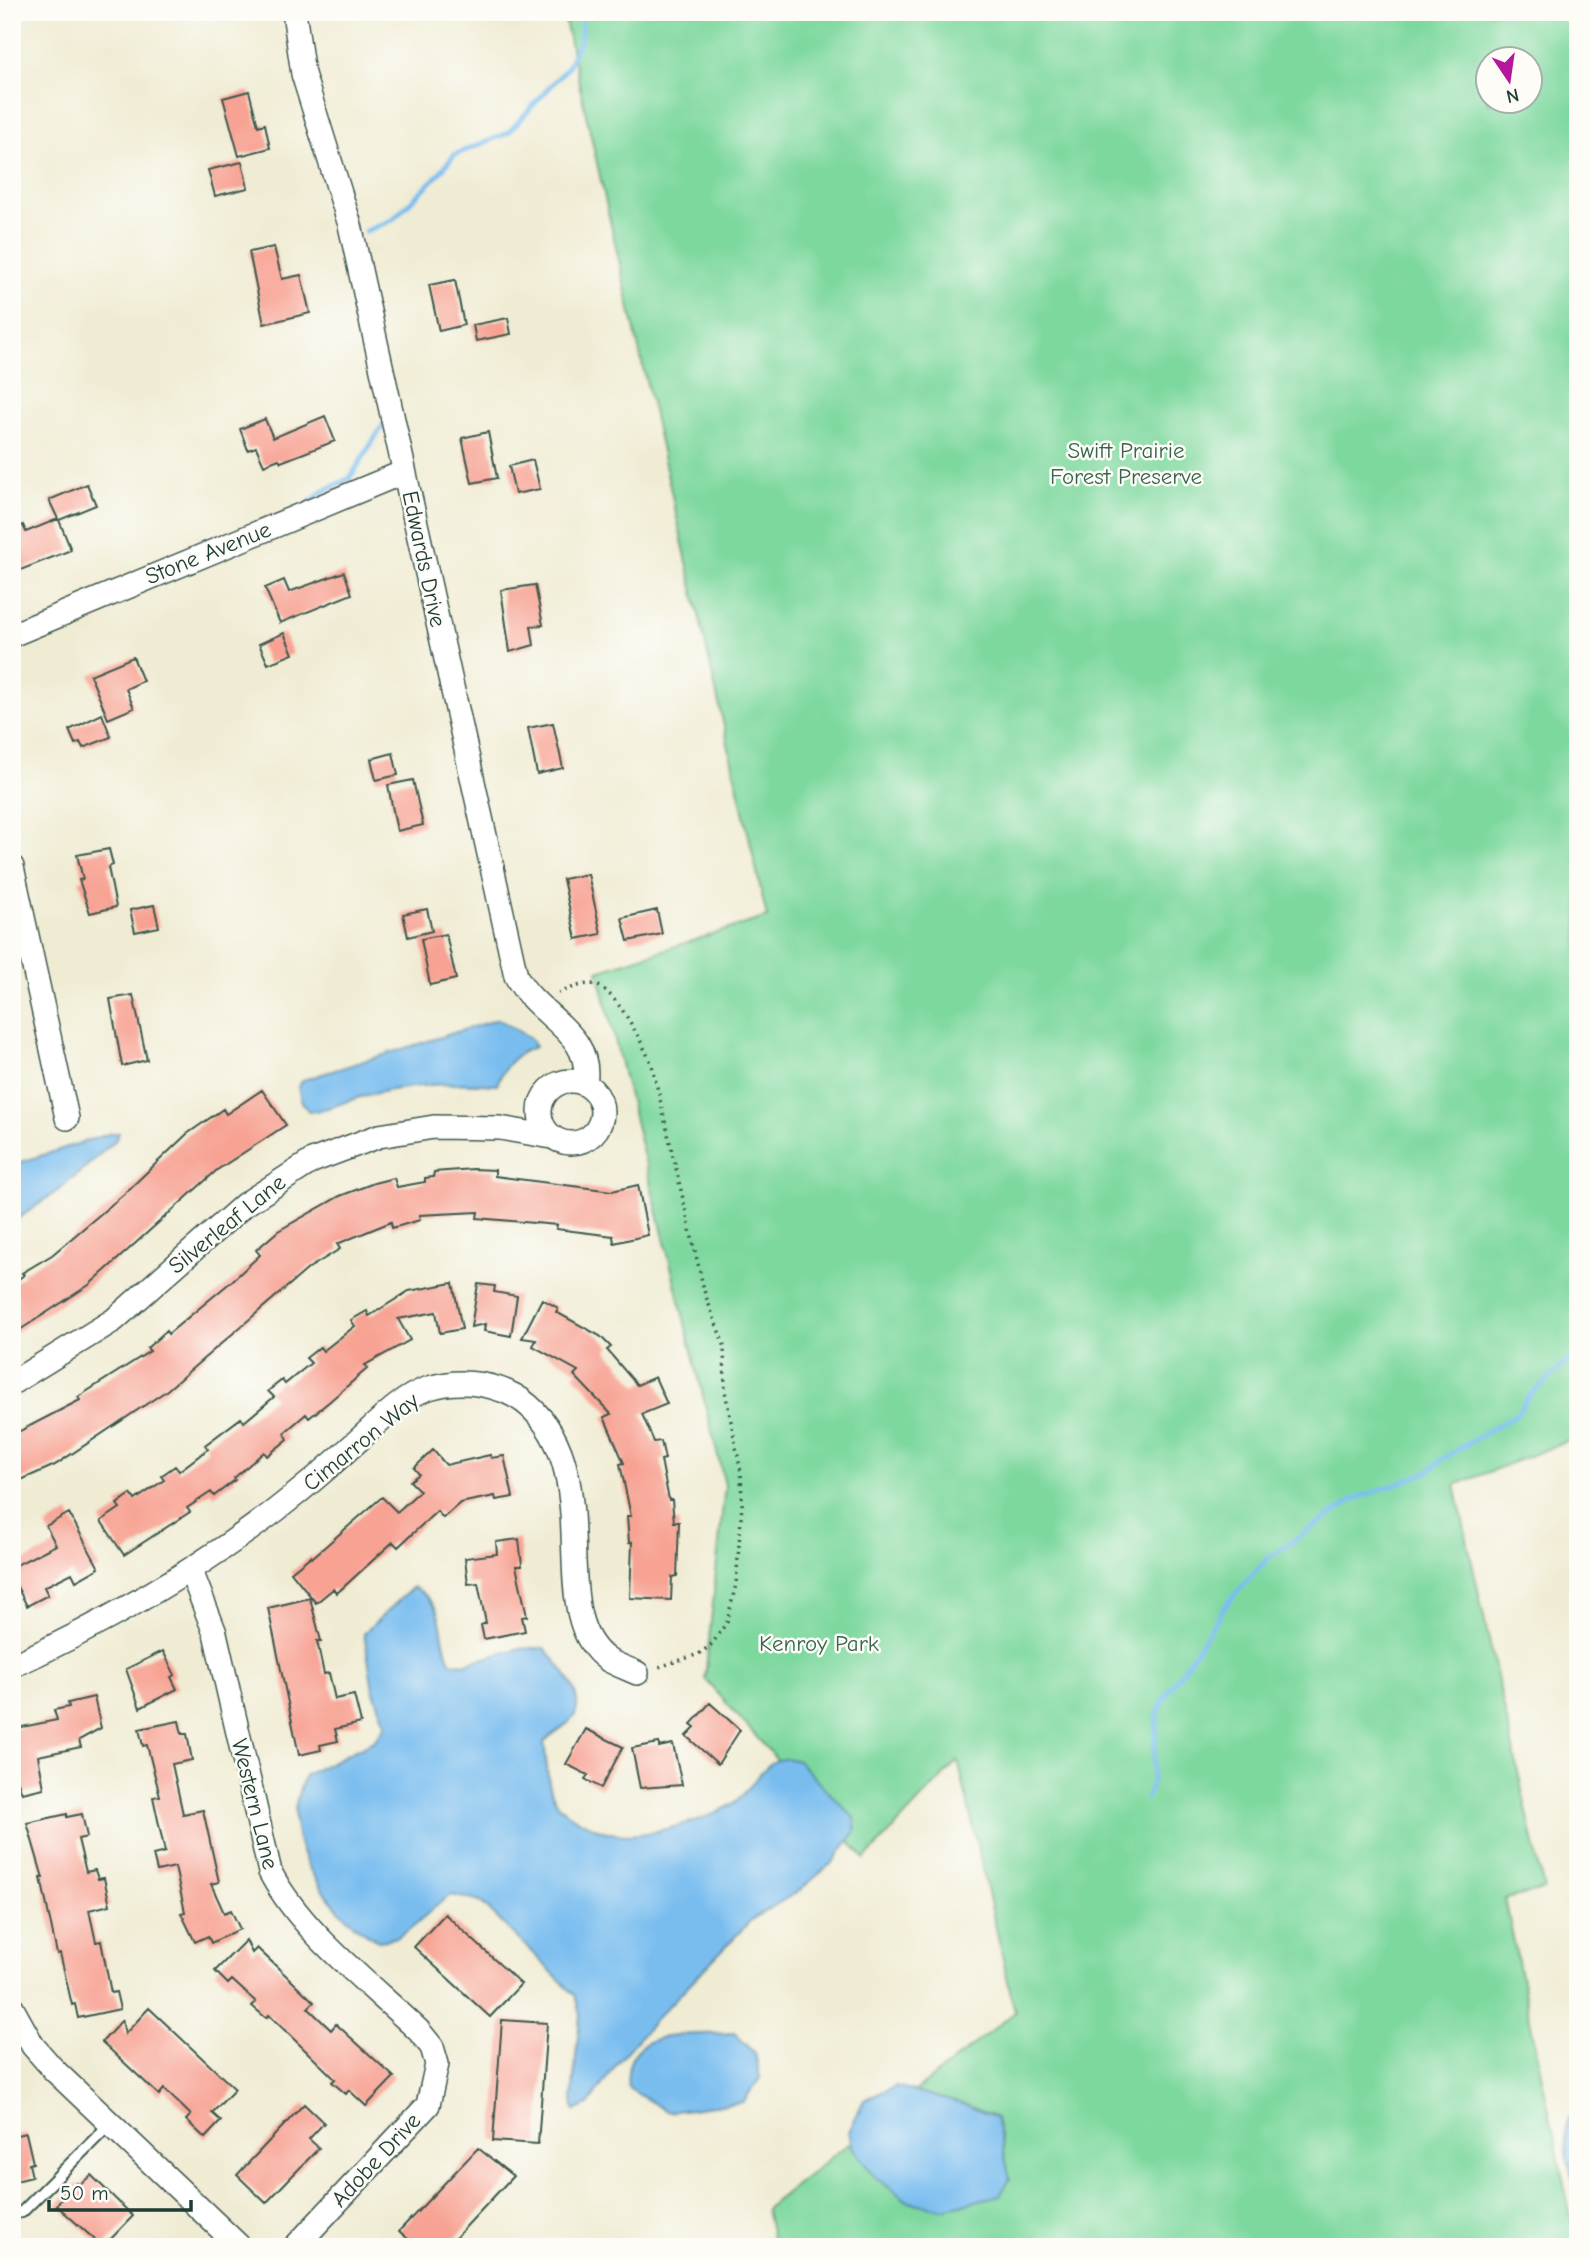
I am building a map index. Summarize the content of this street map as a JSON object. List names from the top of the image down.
{
  "streets": {
    "street": [
      "Stone Avenue",
      "Edwards Drive",
      "Silverleaf Lane",
      "Cimarron Way",
      "Western Lane",
      "Adobe Drive"
    ]
  },
  "crossings": [
    ["Stone Avenue", "Edwards Drive"],
    ["Edwards Drive", "Silverleaf Lane"],
    ["Cimarron Way", "Western Lane"],
    ["Western Lane", "Adobe Drive"]
  ],
  "parks": ["Swift Prairie Forest Preserve", "Kenroy Park"],
  "scale_bar": "50 m",
  "north": "bottom"
}
